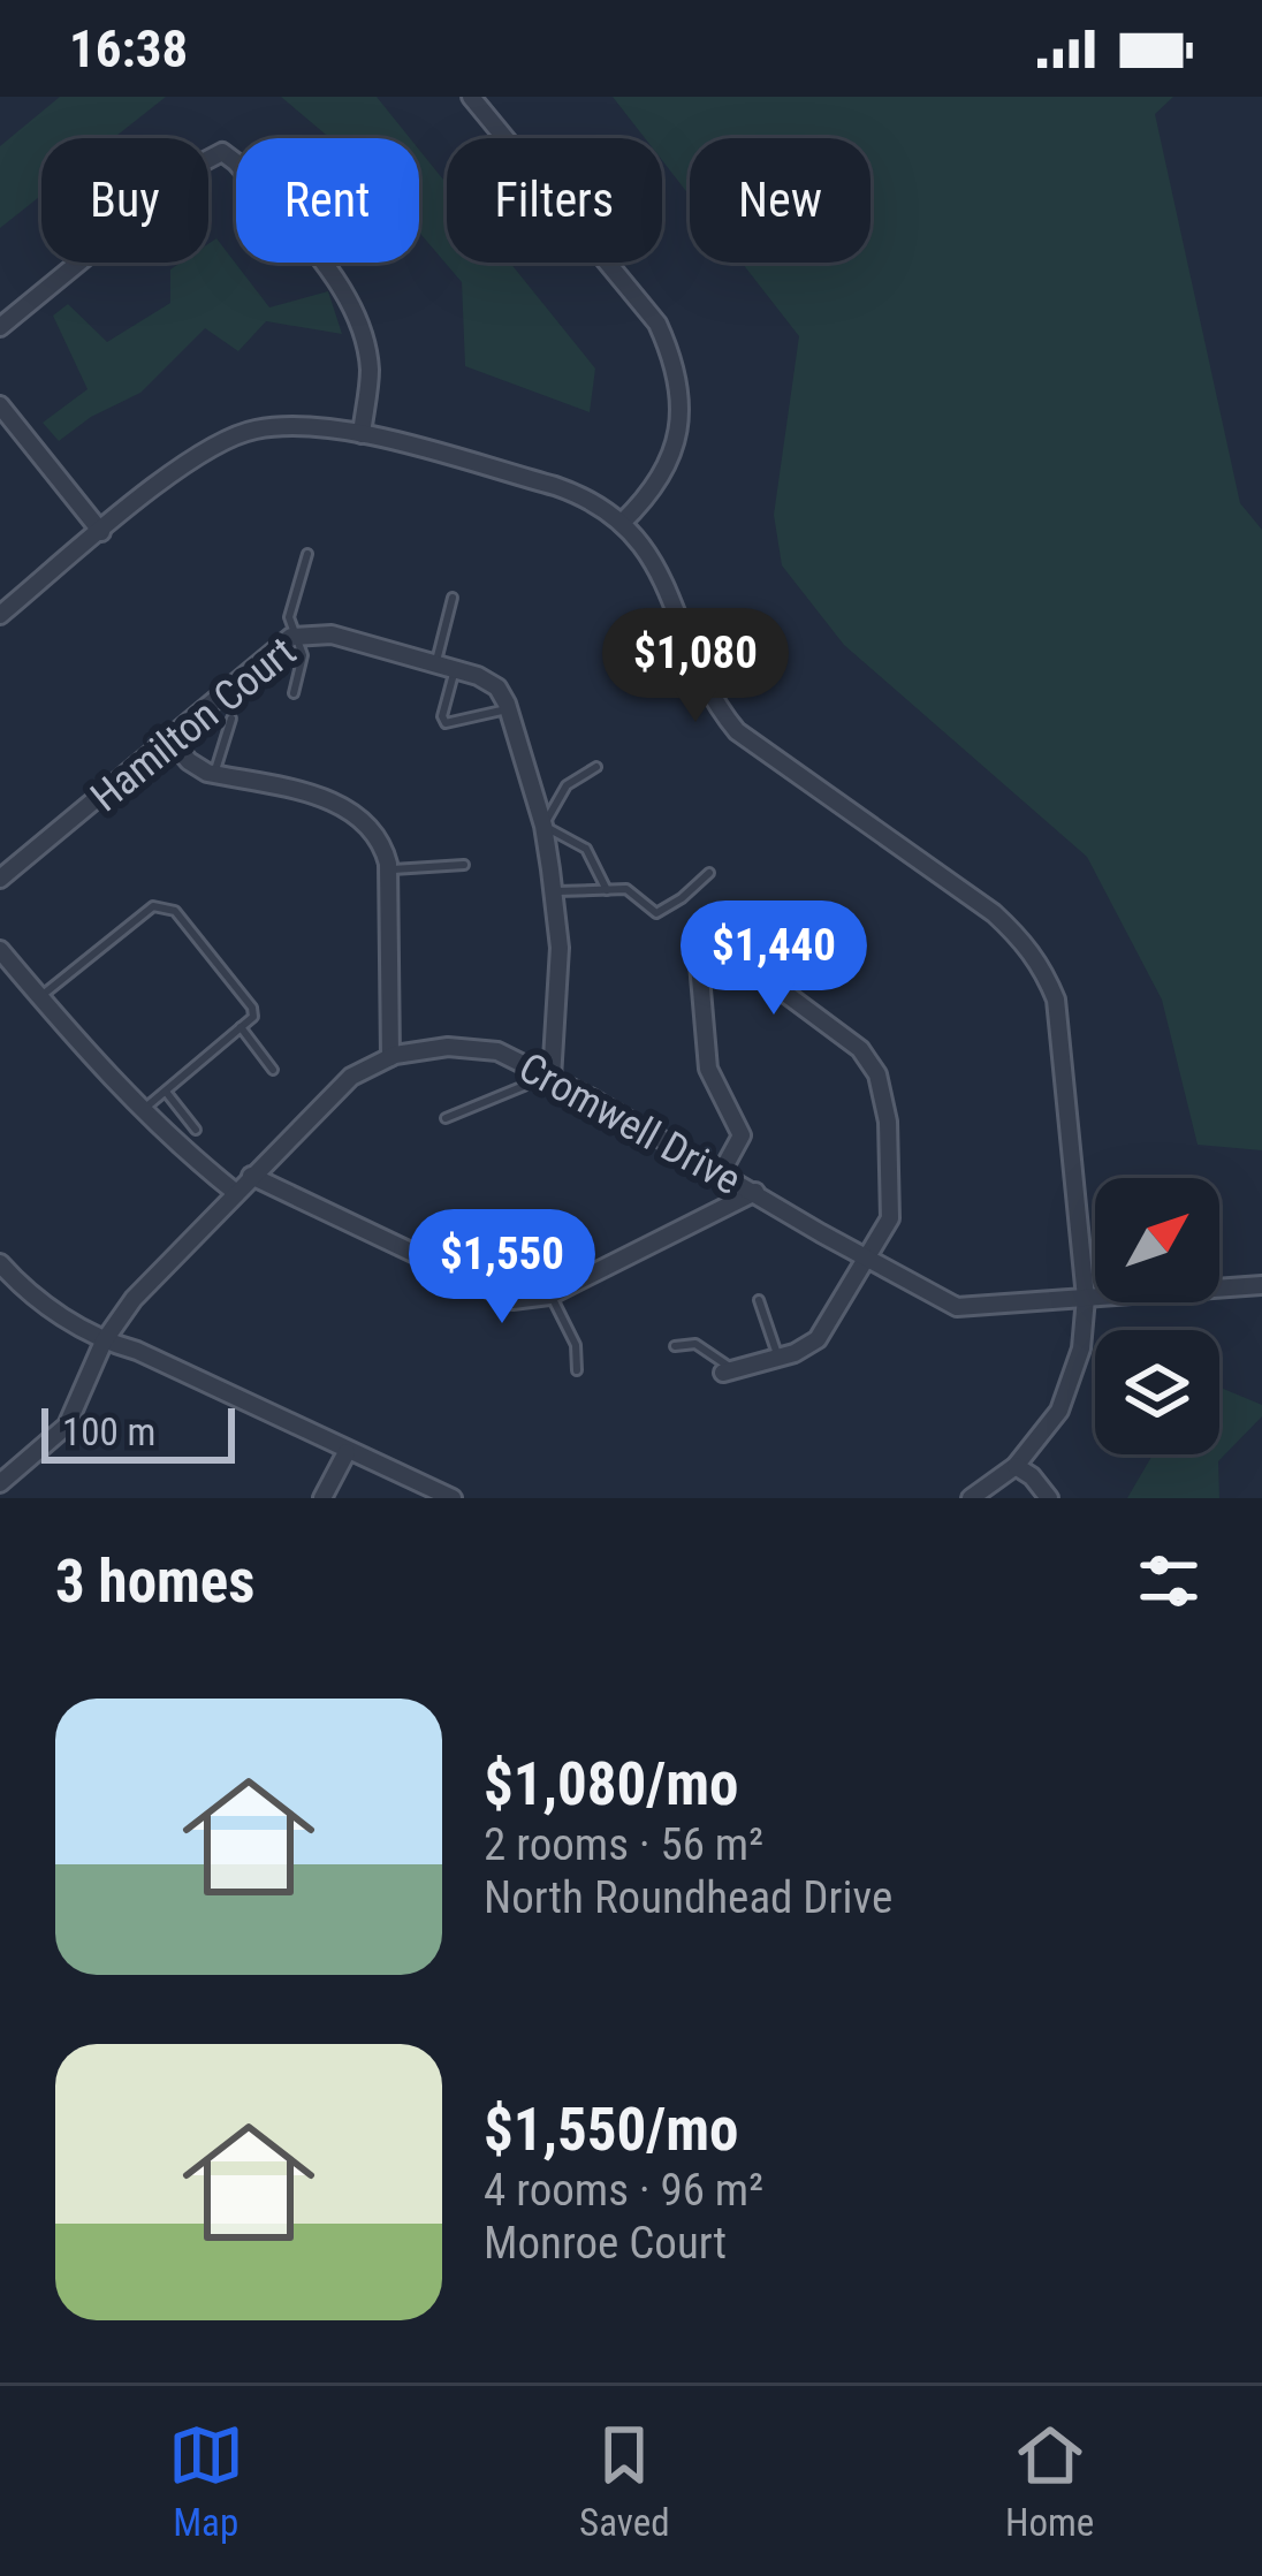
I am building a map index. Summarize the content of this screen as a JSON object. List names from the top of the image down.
{
  "streets": {
    "street": ["Hamilton Court", "Cromwell Drive"]
  },
  "scale_bar": "100 m",
  "north": "top right",
  "page": {
    "status": "16:38",
    "chip": [
      "Buy",
      "Rent",
      "Filters",
      "New"
    ],
    "price": ["$1,080", "$1,440", "$1,550"],
    "scale": "100 m",
    "heading": "3 homes",
    "list": [
      {
        "name": "$1,080/mo",
        "note": "2 rooms · 56 m² · North Roundhead Drive"
      },
      {
        "name": "$1,550/mo",
        "note": "4 rooms · 96 m² · Monroe Court"
      }
    ],
    "tabs": ["Map", "Saved", "Home"]
  }
}
